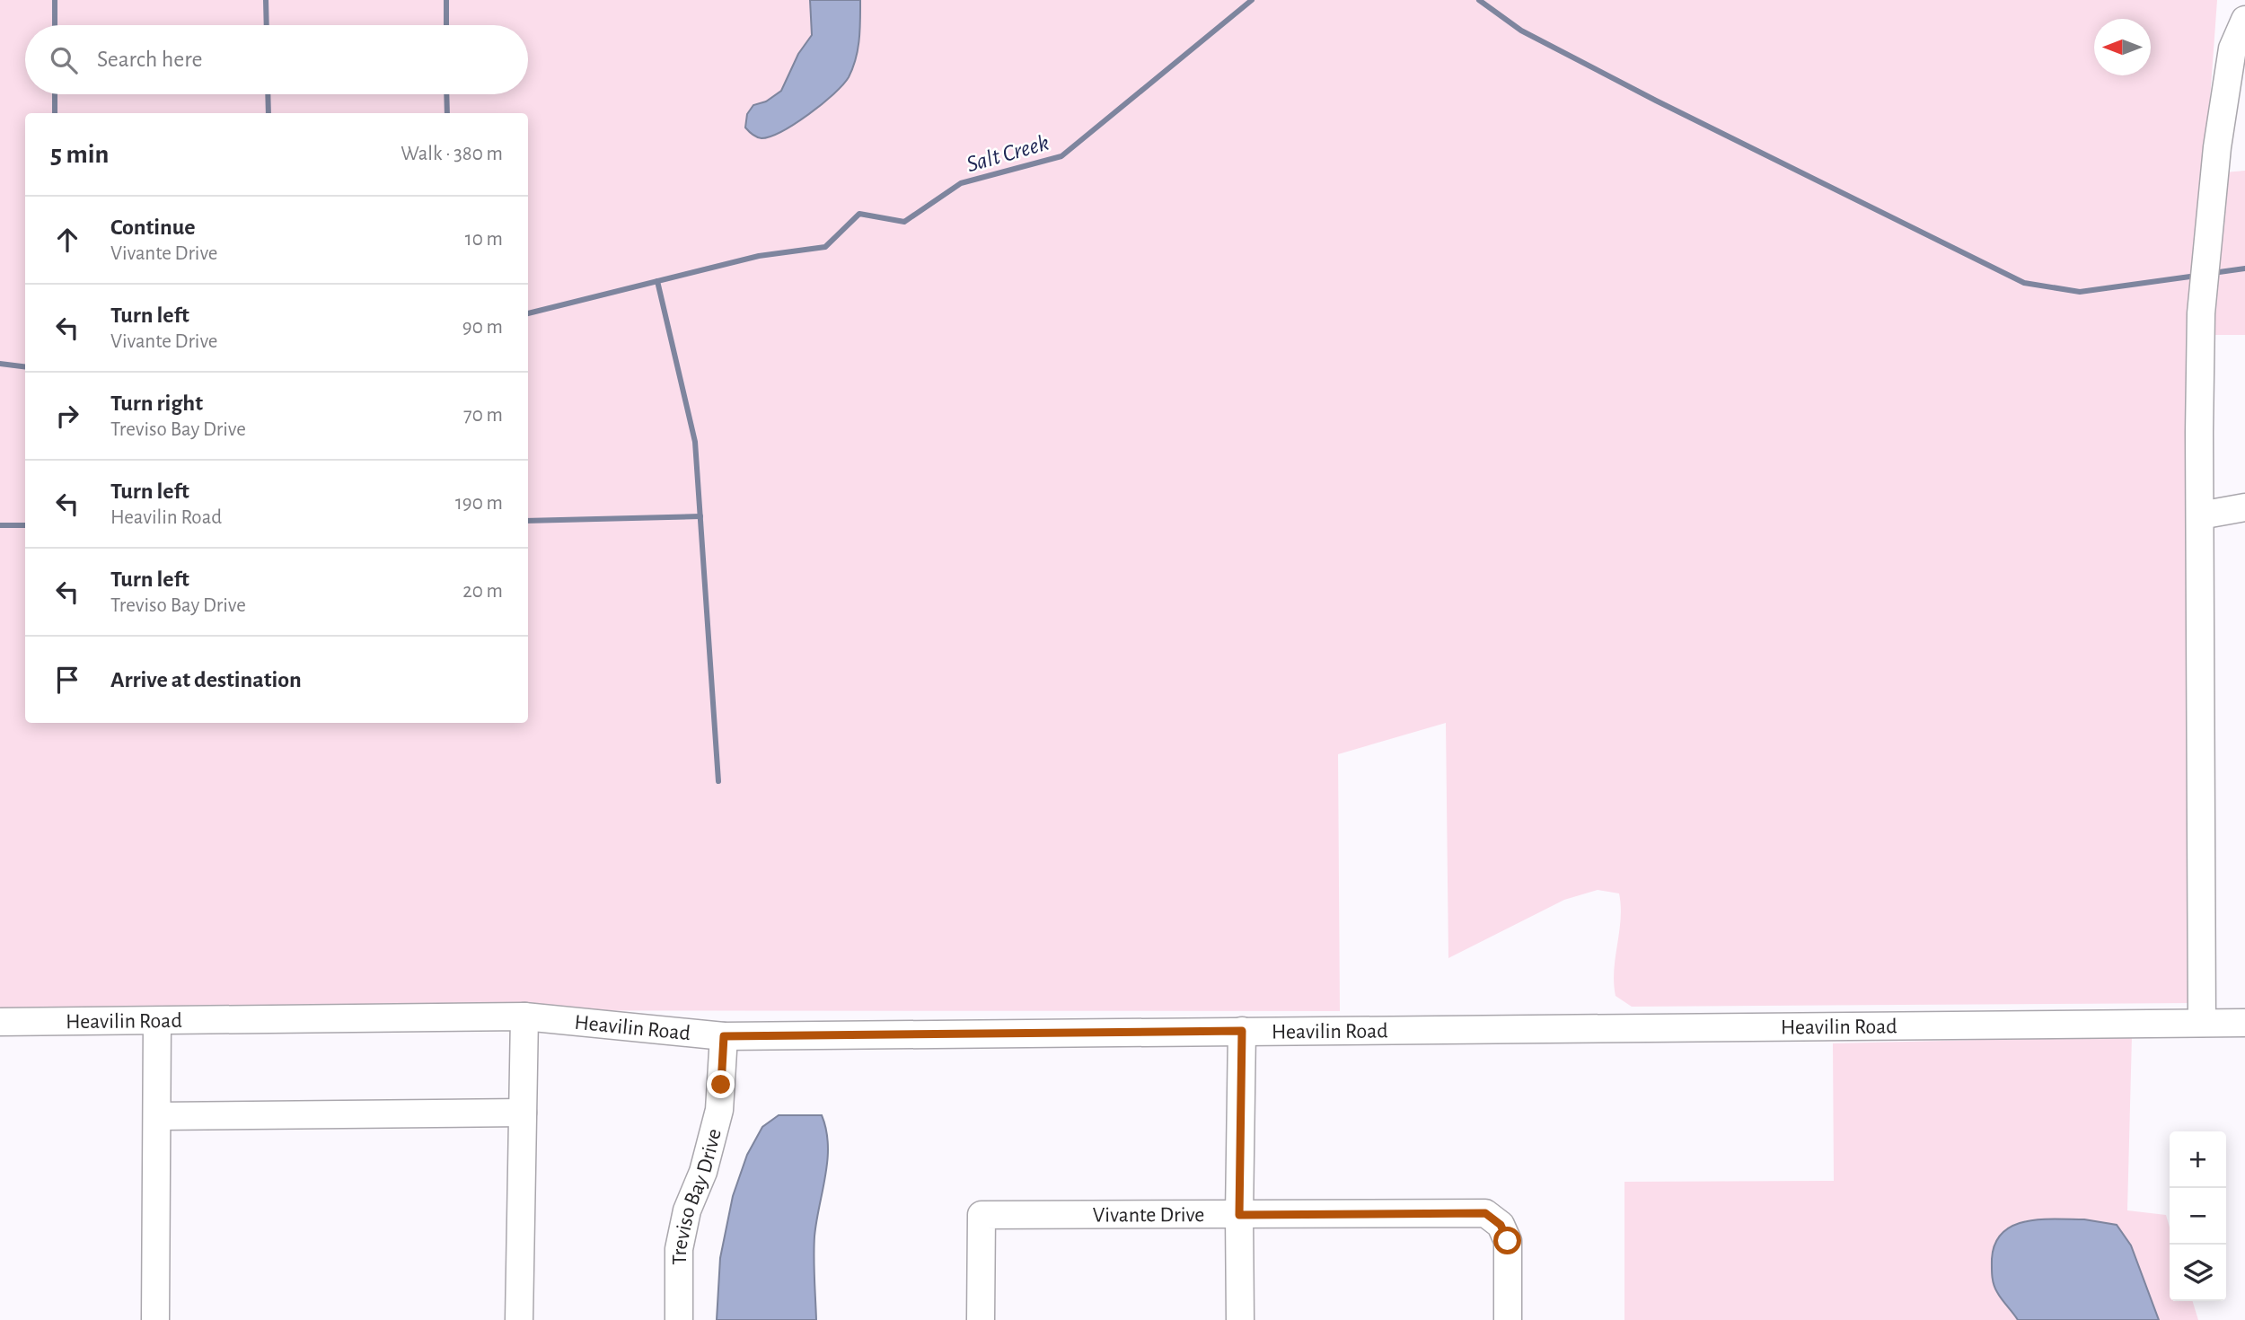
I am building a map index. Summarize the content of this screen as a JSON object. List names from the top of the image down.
{
  "streets": {
    "street": ["Heavilin Road", "Treviso Bay Drive", "Vivante Drive"]
  },
  "crossings": [
    ["Heavilin Road", "Treviso Bay Drive"]
  ],
  "water": ["Salt Creek"],
  "north": "left",
  "page": {
    "search": "Search here",
    "heading": ["5 min", "Walk · 380 m"],
    "list": [
      ["Continue", "Vivante Drive", "10 m"],
      ["Turn left", "Vivante Drive", "90 m"],
      ["Turn right", "Treviso Bay Drive", "70 m"],
      ["Turn left", "Heavilin Road", "190 m"],
      ["Turn left", "Treviso Bay Drive", "20 m"],
      "Arrive at destination"
    ],
    "map_buttons": ["+", "−"]
  }
}
